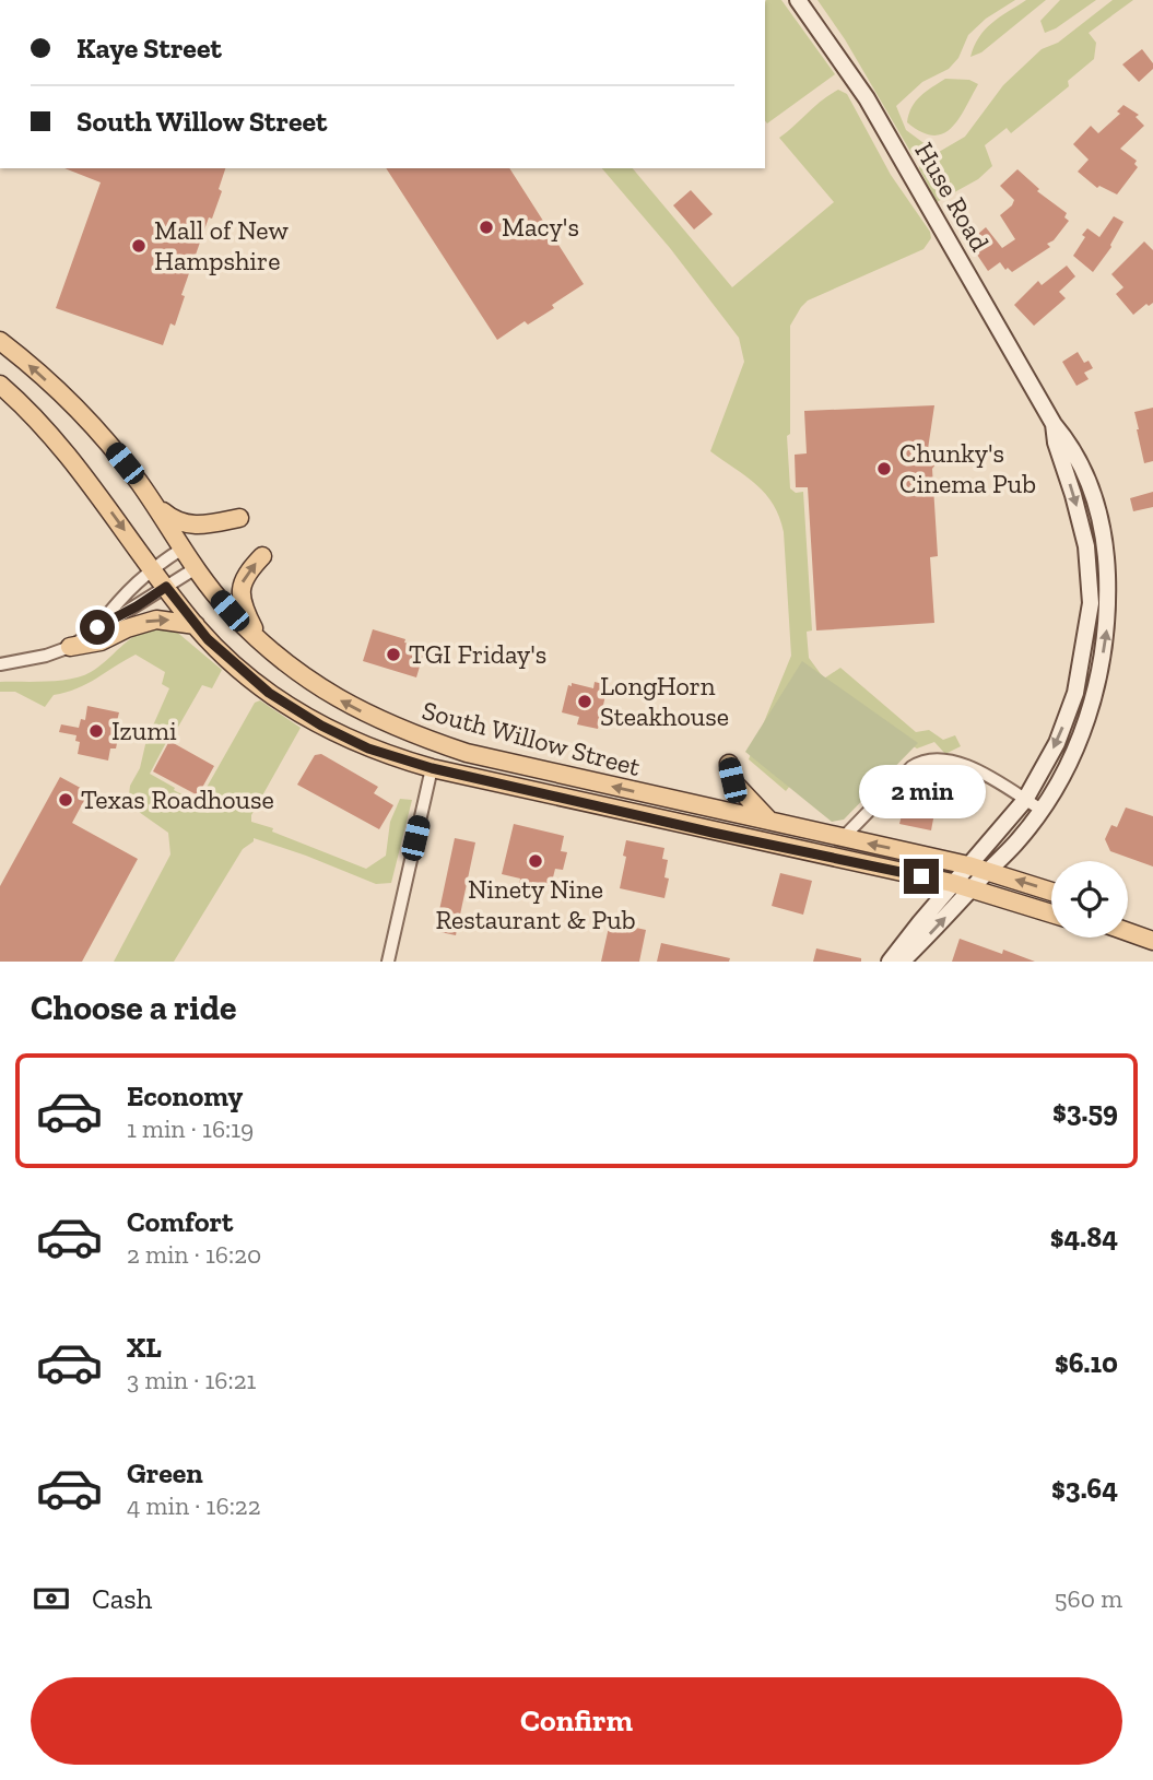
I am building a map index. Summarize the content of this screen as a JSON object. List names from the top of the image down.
{
  "streets": {
    "main road": ["South Willow Street"],
    "street": ["Huse Road"]
  },
  "crossings": [
    ["Huse Road", "South Willow Street"]
  ],
  "places": [
    "Macy's",
    "Mall of New Hampshire",
    "Chunky's Cinema Pub",
    "TGI Friday's",
    "LongHorn Steakhouse",
    "Izumi",
    "Texas Roadhouse",
    "Ninety Nine Restaurant & Pub"
  ],
  "page": {
    "banner": ["Kaye Street", "South Willow Street"],
    "bubble": "2 min",
    "heading": "Choose a ride",
    "list": [
      {
        "name": "Economy",
        "note": "1 min · 16:19",
        "value": "$3.59"
      },
      {
        "name": "Comfort",
        "note": "2 min · 16:20",
        "value": "$4.84"
      },
      {
        "name": "XL",
        "note": "3 min · 16:21",
        "value": "$6.10"
      },
      {
        "name": "Green",
        "note": "4 min · 16:22",
        "value": "$3.64"
      }
    ],
    "pay": ["Cash", "560 m"],
    "buttons": "Confirm"
  }
}
